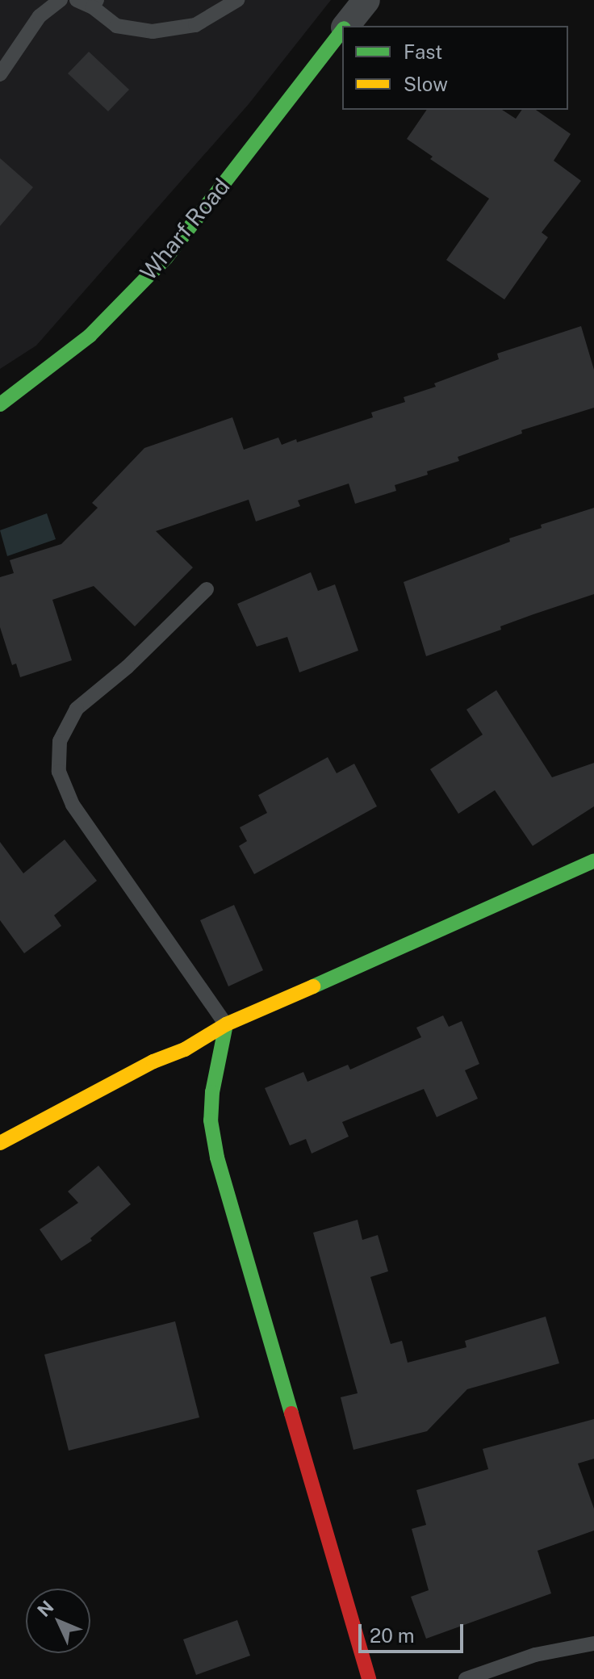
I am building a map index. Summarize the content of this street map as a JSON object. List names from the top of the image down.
{
  "streets": {
    "street": ["Wharf Road"]
  },
  "legend": ["Fast", "Slow"],
  "scale_bar": "20 m",
  "north": "top left"
}
